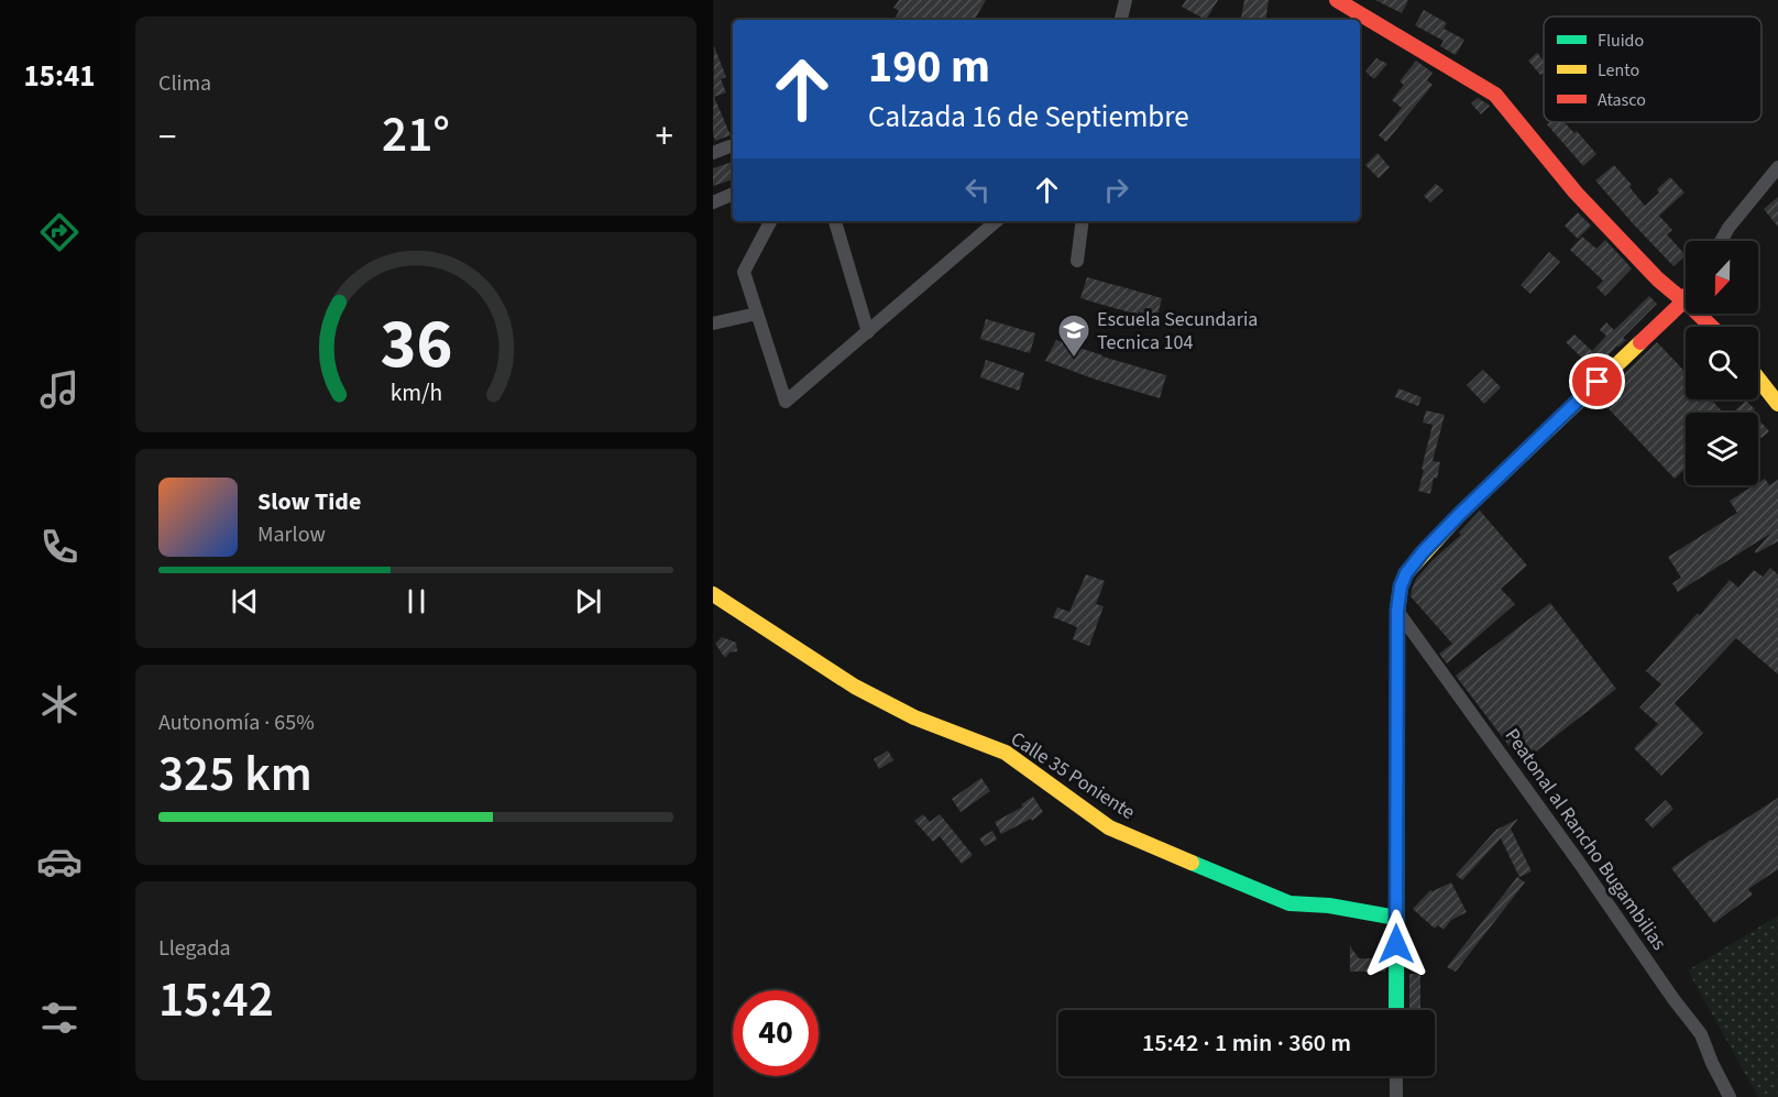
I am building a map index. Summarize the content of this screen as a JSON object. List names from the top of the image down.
{
  "streets": {
    "street": ["Calle 35 Poniente", "Peatonal al Rancho Bugambilias"]
  },
  "places": {
    "school or university": ["Escuela Secundaria Tecnica 104"]
  },
  "legend": ["Fluido", "Lento", "Atasco"],
  "north": "bottom",
  "page": {
    "tabs": "15:41",
    "tile": [
      "Clima",
      ["Autonomía · 65%", "325 km"],
      ["Llegada", "15:42"]
    ],
    "turn": ["190 m", "Calzada 16 de Septiembre"],
    "heat": ["−", "21°", "+"],
    "song": ["Slow Tide", "Marlow"],
    "limit": "40",
    "trip": "15:42 · 1 min · 360 m",
    "gauge": ["36", "km/h"]
  }
}
